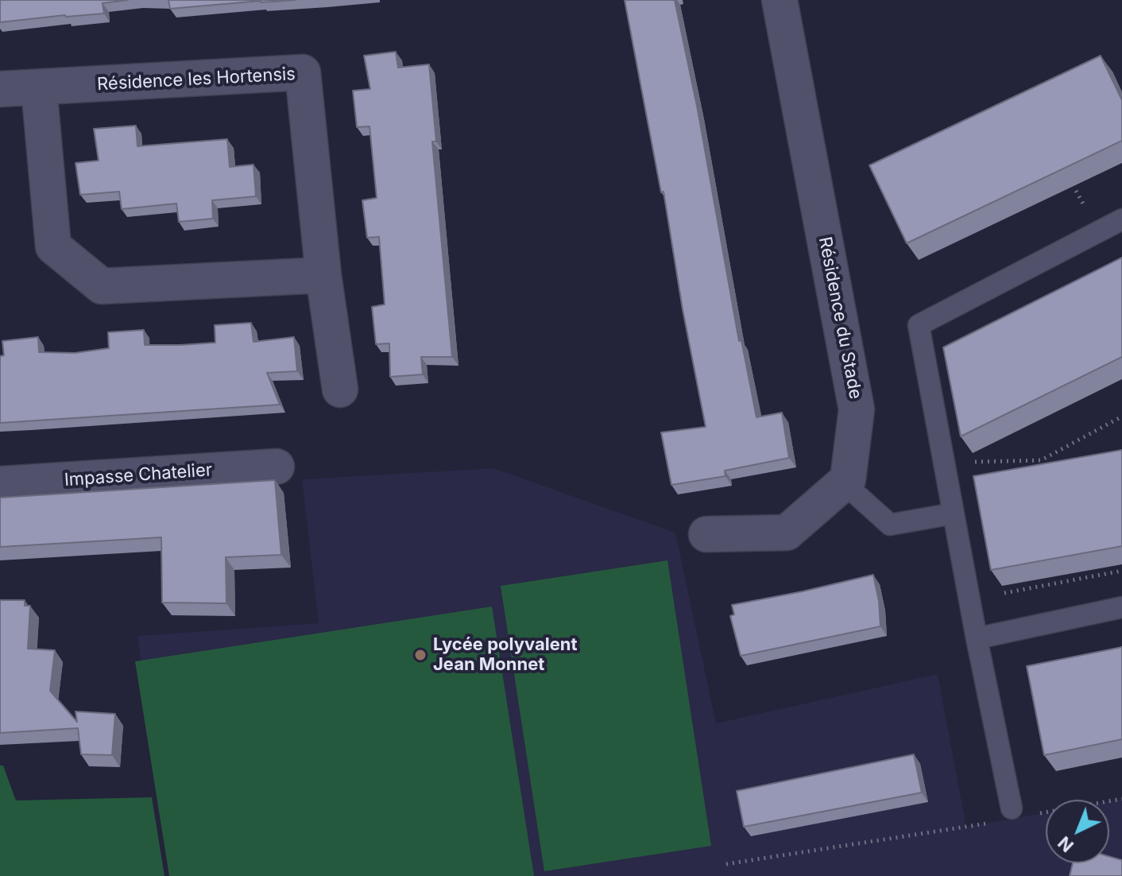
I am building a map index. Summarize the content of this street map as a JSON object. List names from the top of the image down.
{
  "streets": {
    "street": ["Résidence les Hortensis", "Résidence du Stade", "Impasse Chatelier"]
  },
  "places": ["Lycée polyvalent Jean Monnet"],
  "north": "bottom left"
}
